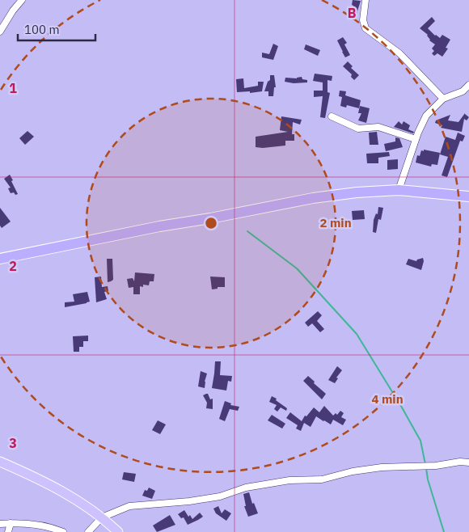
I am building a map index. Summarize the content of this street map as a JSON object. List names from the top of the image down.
{
  "scale_bar": "100 m",
  "grid": {
    "columns": ["B"],
    "rows": ["1", "2", "3"]
  },
  "rings": ["2 min", "4 min"]
}
